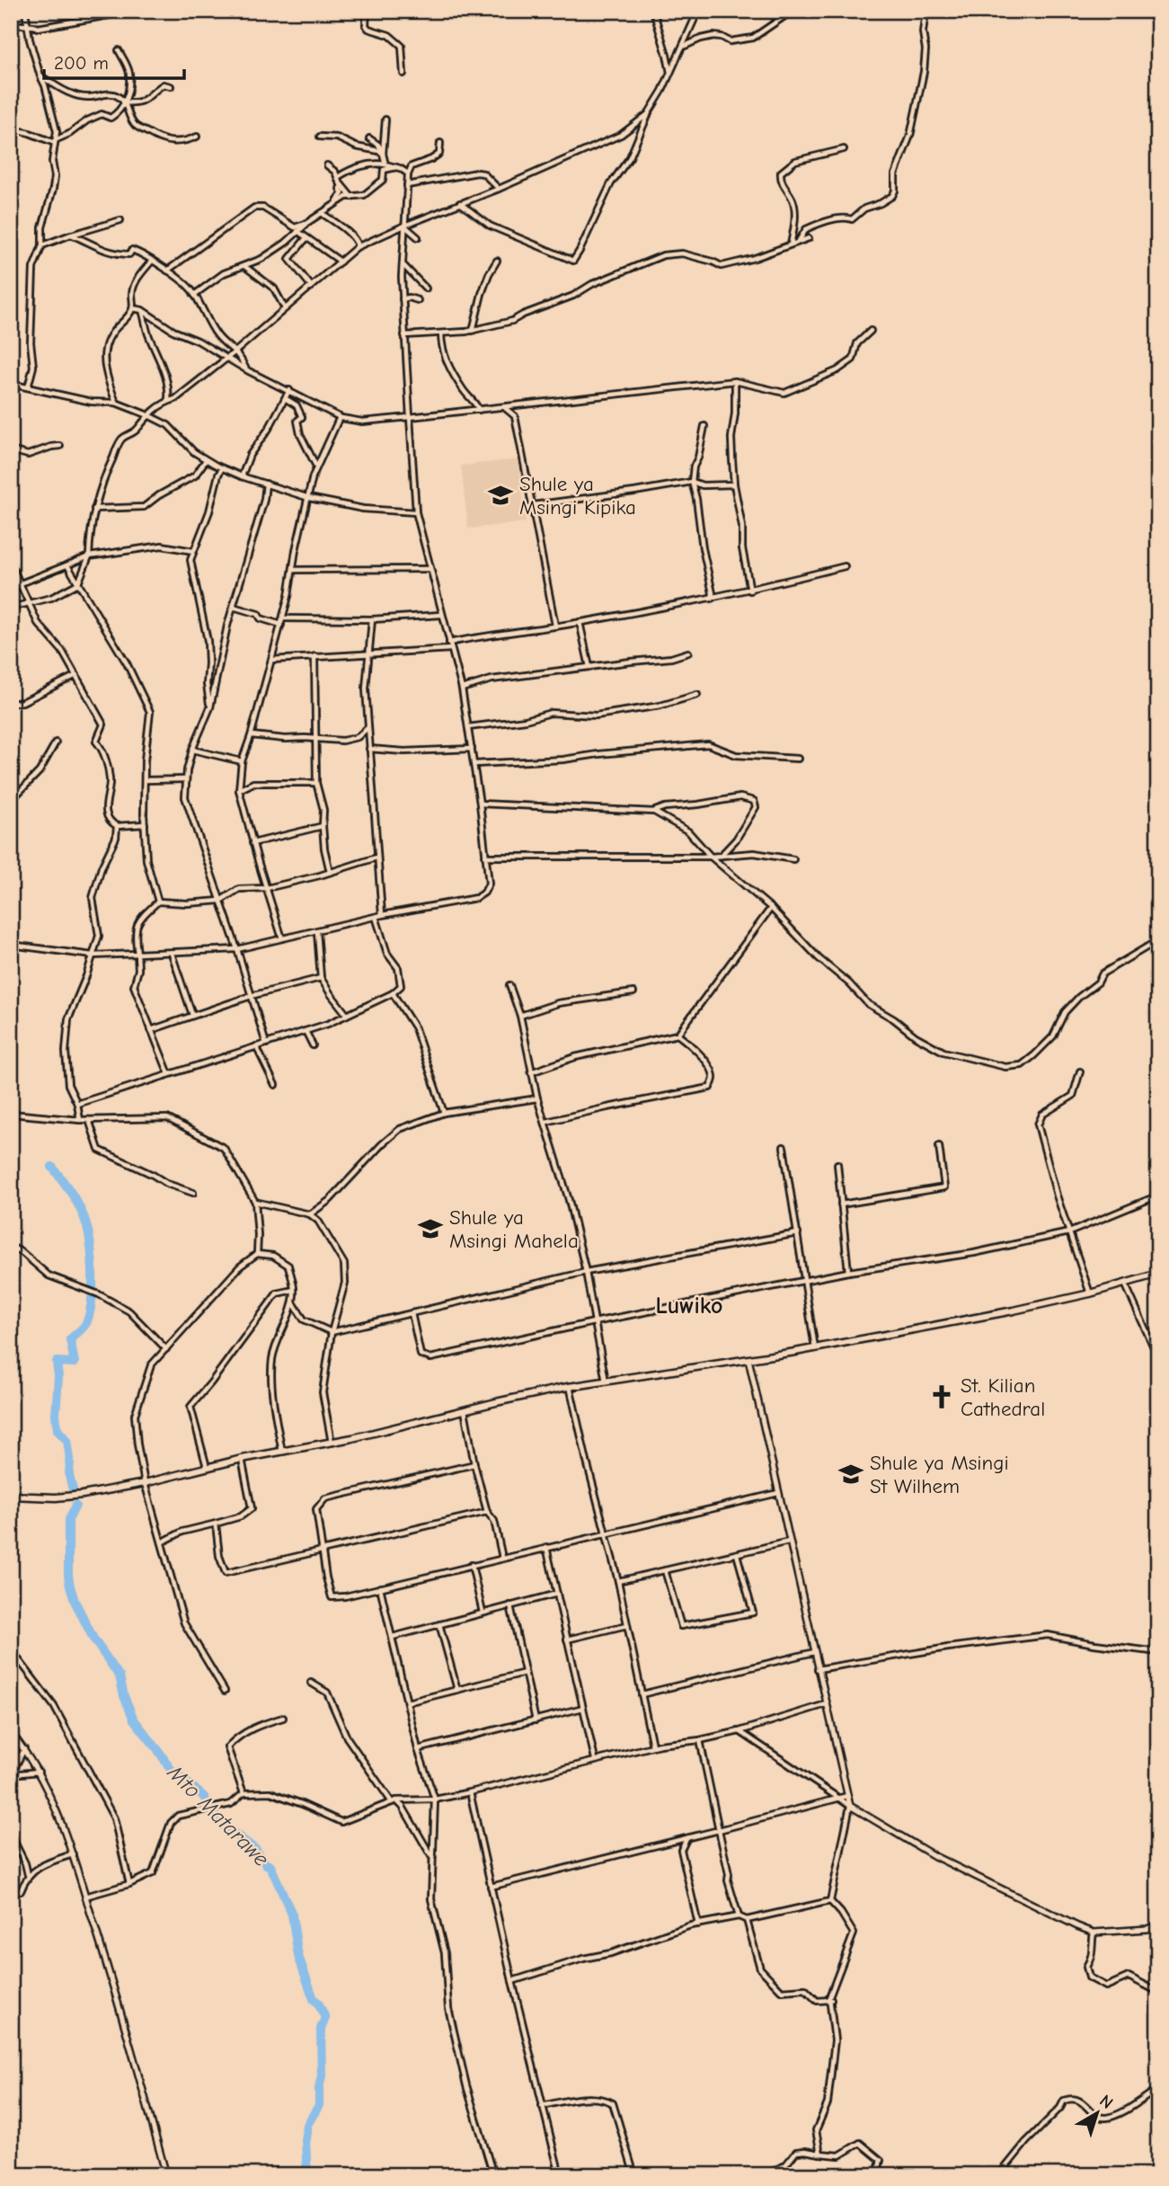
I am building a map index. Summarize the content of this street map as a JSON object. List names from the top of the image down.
{
  "districts": ["Luwiko"],
  "water": ["Mto Matarawe"],
  "places": {
    "school or university": ["Shule ya Msingi Kipika", "Shule ya Msingi Mahela", "Shule ya Msingi St Wilhem"],
    "church": ["St. Kilian Cathedral"]
  },
  "scale_bar": "200 m",
  "north": "top right"
}
